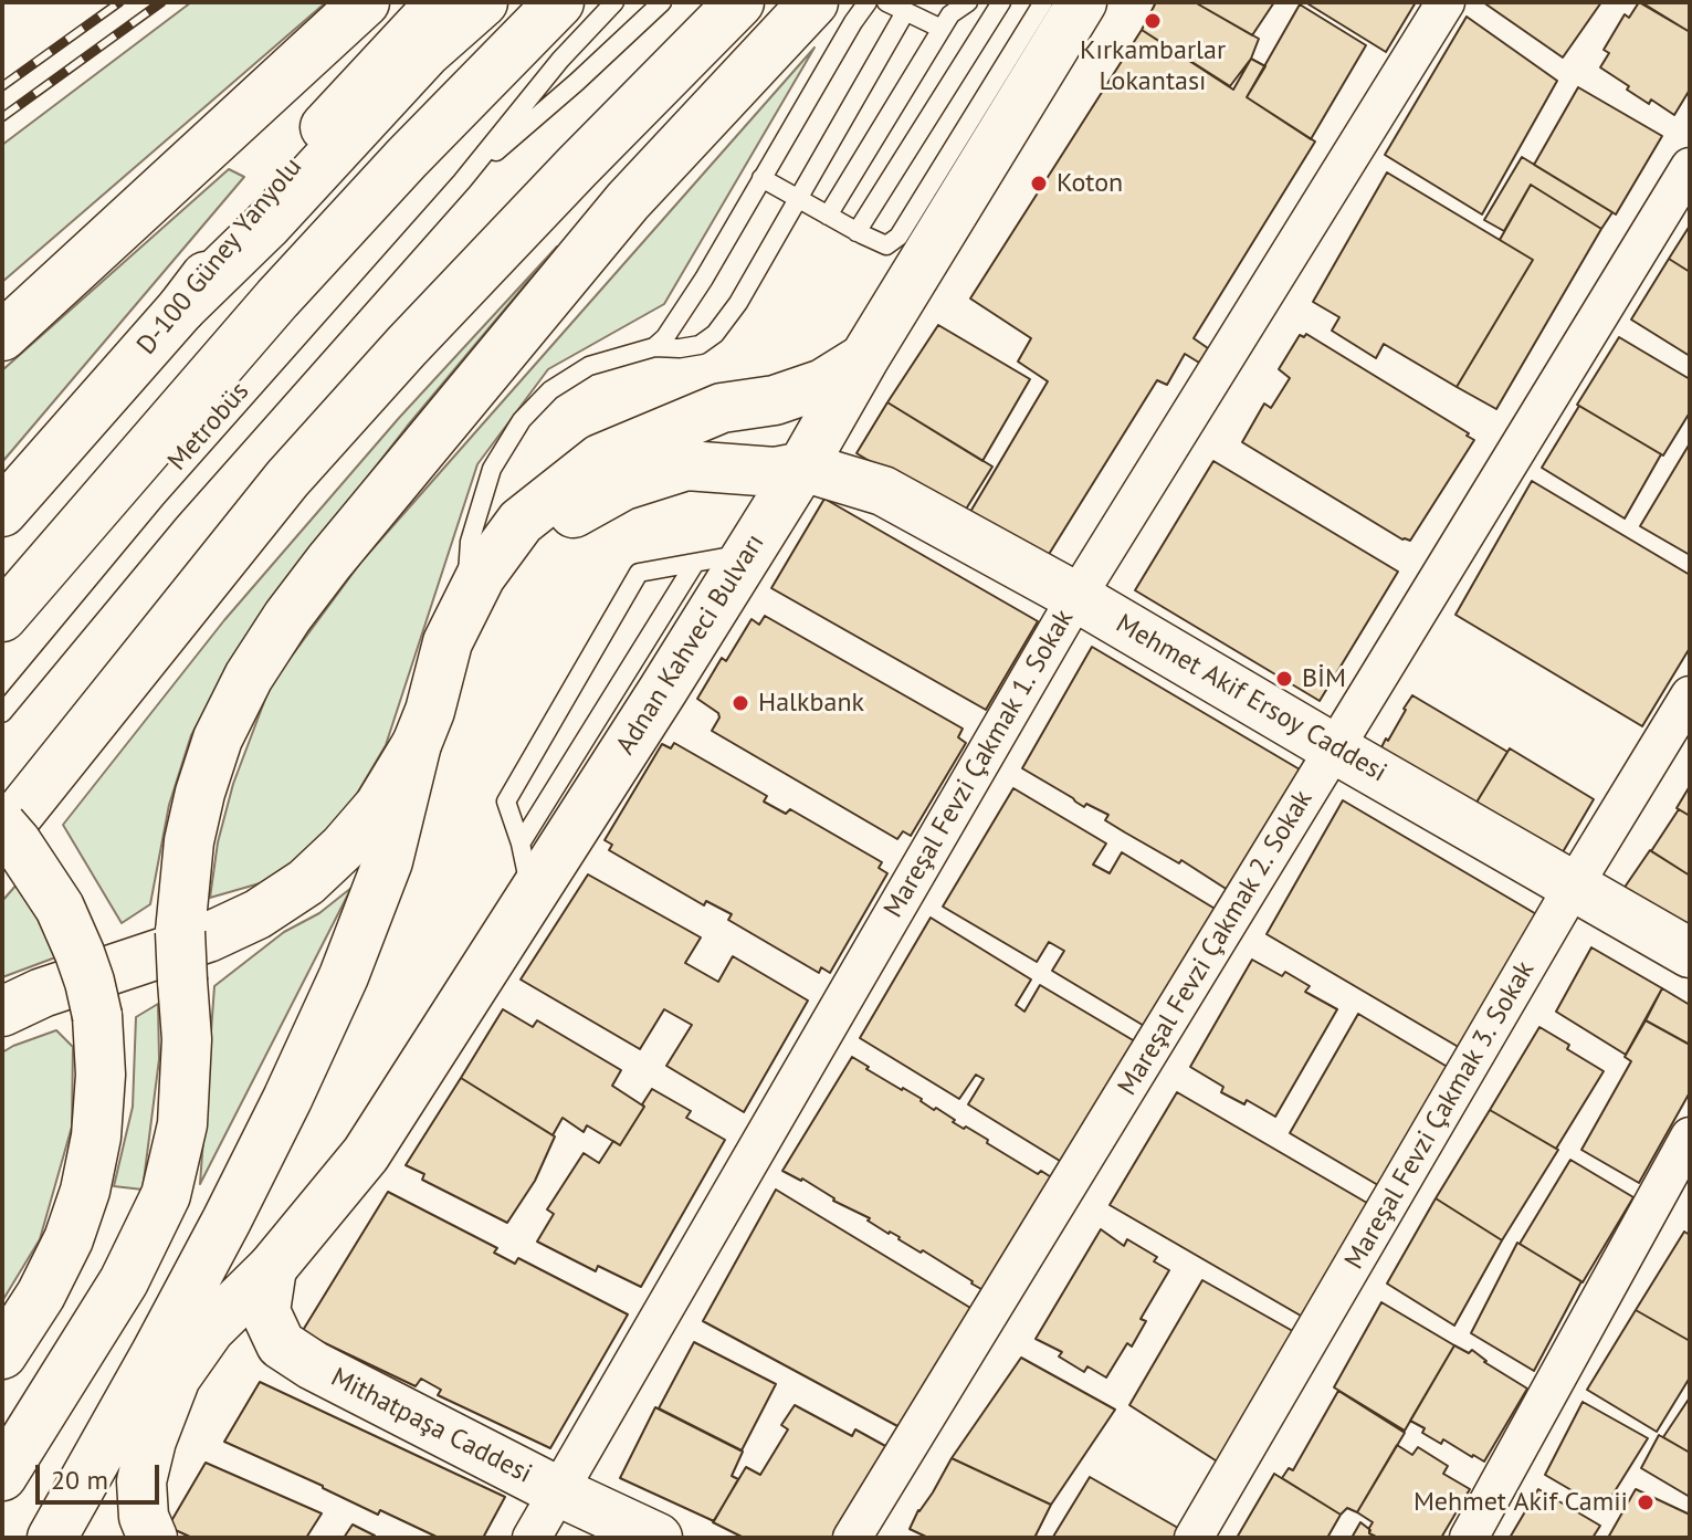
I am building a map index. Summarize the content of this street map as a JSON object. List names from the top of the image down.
{
  "streets": {
    "main road": [
      "D-100 Güney Yanyolu",
      "Adnan Kahveci Bulvarı",
      "Mehmet Akif Ersoy Caddesi",
      "Mithatpaşa Caddesi"
    ],
    "street": ["Mareşal Fevzi Çakmak 1. Sokak", "Mareşal Fevzi Çakmak 2. Sokak", "Mareşal Fevzi Çakmak 3. Sokak"],
    "lane": ["Metrobüs"]
  },
  "crossings": [
    ["Adnan Kahveci Bulvarı", "Mehmet Akif Ersoy Caddesi"],
    ["Adnan Kahveci Bulvarı", "Mithatpaşa Caddesi"],
    ["Mehmet Akif Ersoy Caddesi", "Mareşal Fevzi Çakmak 1. Sokak"],
    ["Mehmet Akif Ersoy Caddesi", "Mareşal Fevzi Çakmak 2. Sokak"],
    ["Mehmet Akif Ersoy Caddesi", "Mareşal Fevzi Çakmak 3. Sokak"],
    ["Mareşal Fevzi Çakmak 1. Sokak", "Mithatpaşa Caddesi"]
  ],
  "places": [
    "Kırkambarlar Lokantası",
    "Koton",
    "BİM",
    "Halkbank",
    "Mehmet Akif Camii"
  ],
  "scale_bar": "20 m"
}
